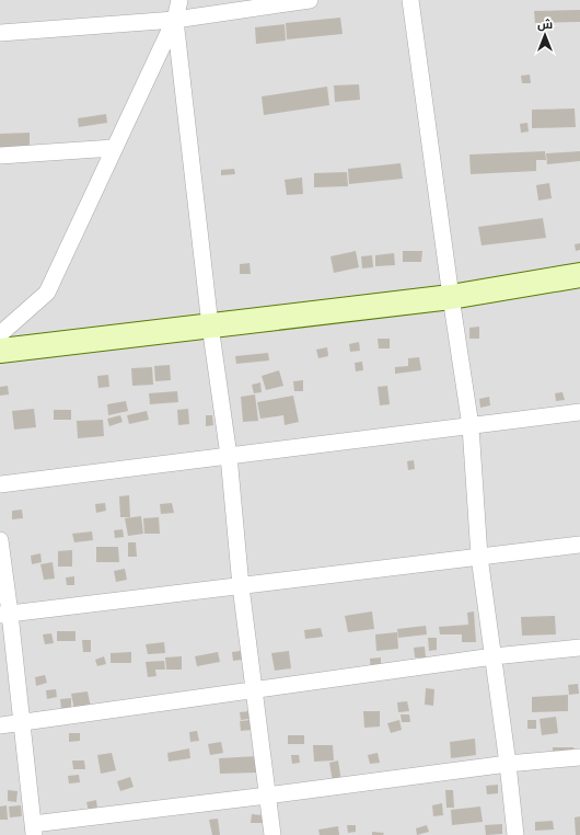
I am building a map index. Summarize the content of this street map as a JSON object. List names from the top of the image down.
{
  "north": "top"
}
